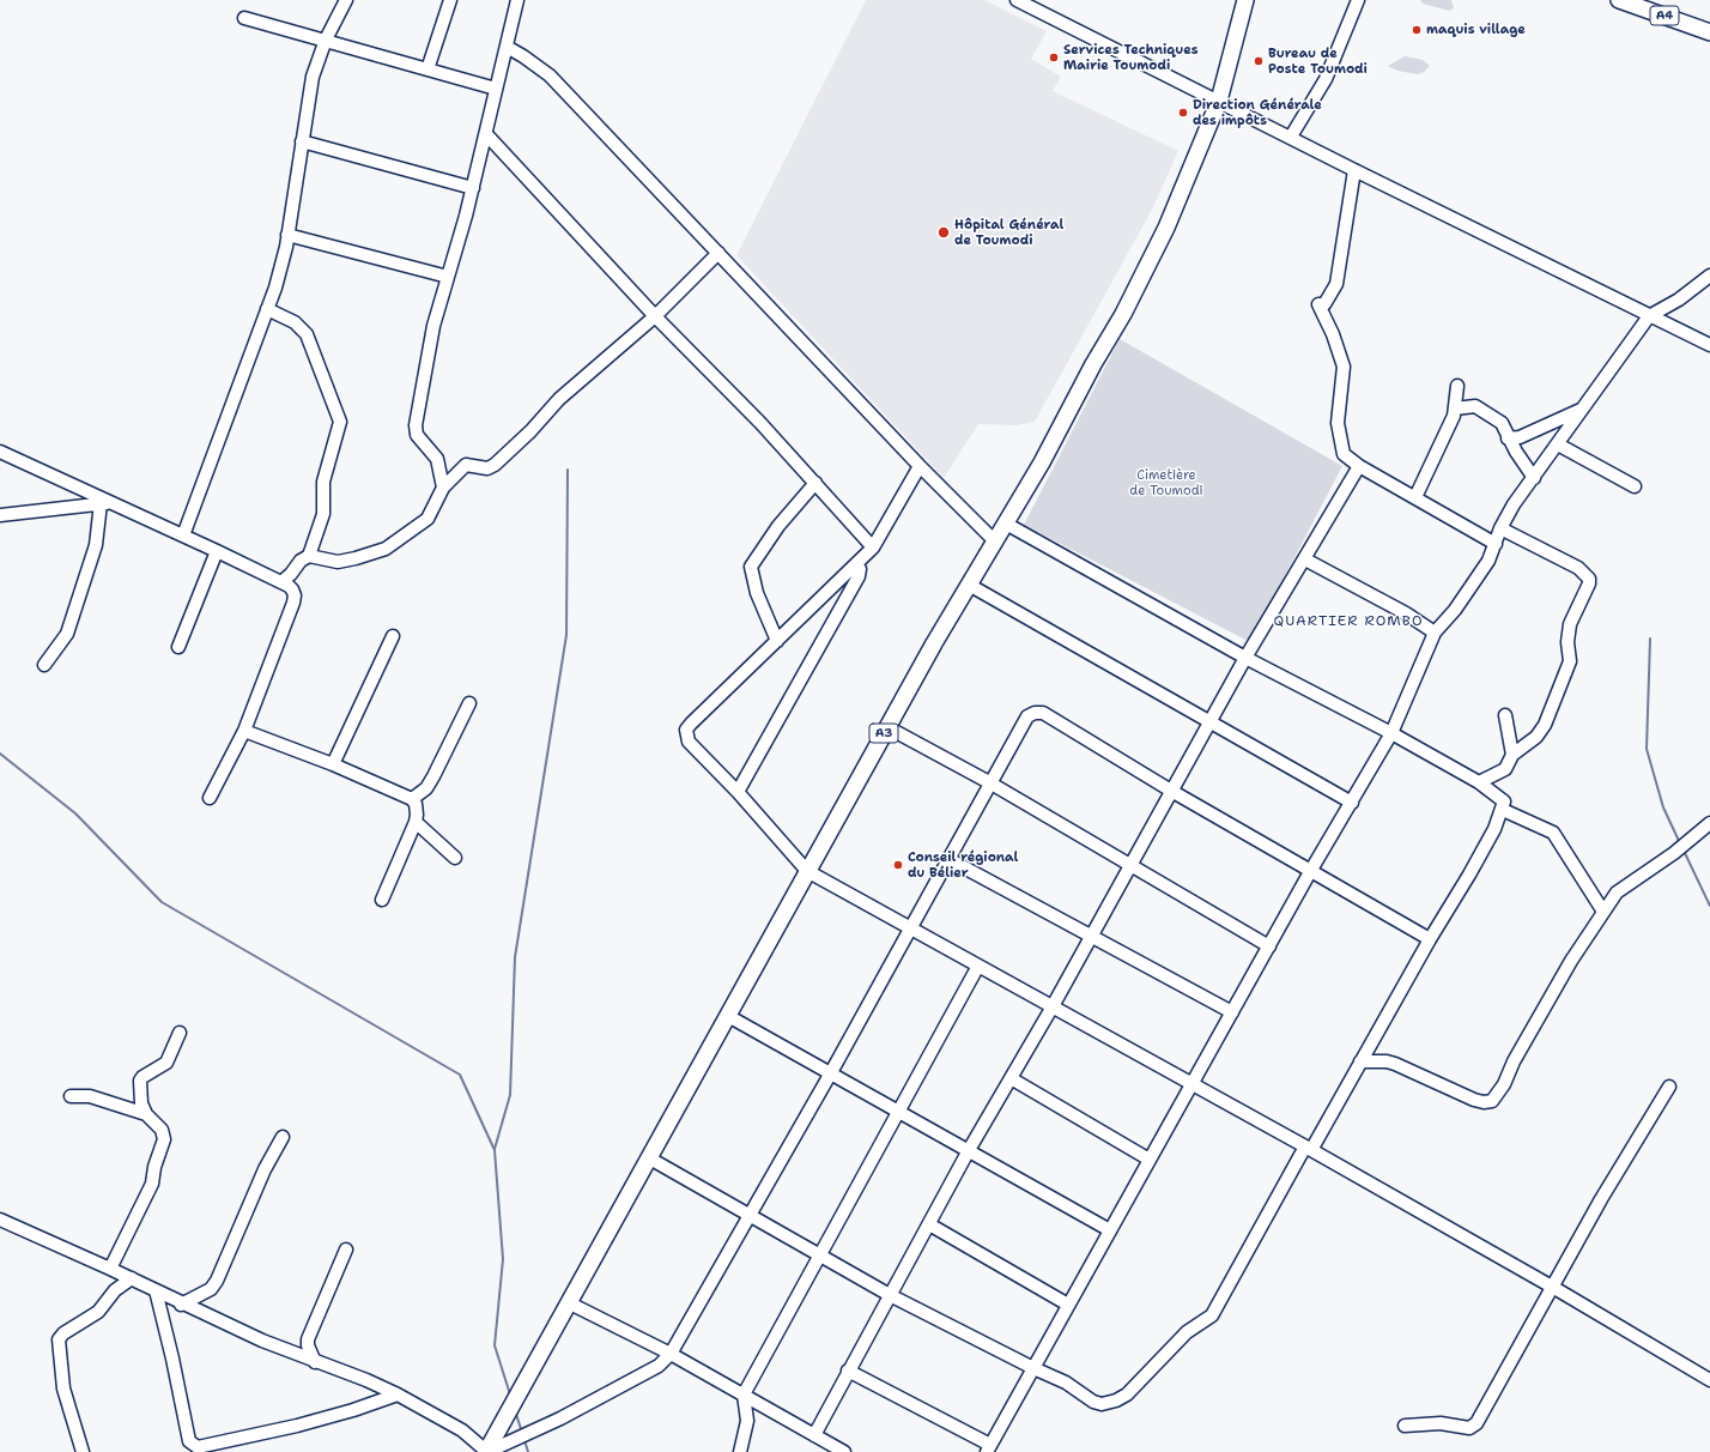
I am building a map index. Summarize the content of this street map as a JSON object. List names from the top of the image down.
{
  "streets": {
    "main road": ["A4", "A3"]
  },
  "districts": ["QUARTIER ROMBO"],
  "parks": ["Cimetière de Toumodi"],
  "places": [
    "maquis village",
    "Services Techniques Mairie Toumodi",
    "Bureau de Poste Toumodi",
    "Direction Générale des impôts",
    "Hôpital Général de Toumodi",
    "Conseil régional du Bélier"
  ]
}
